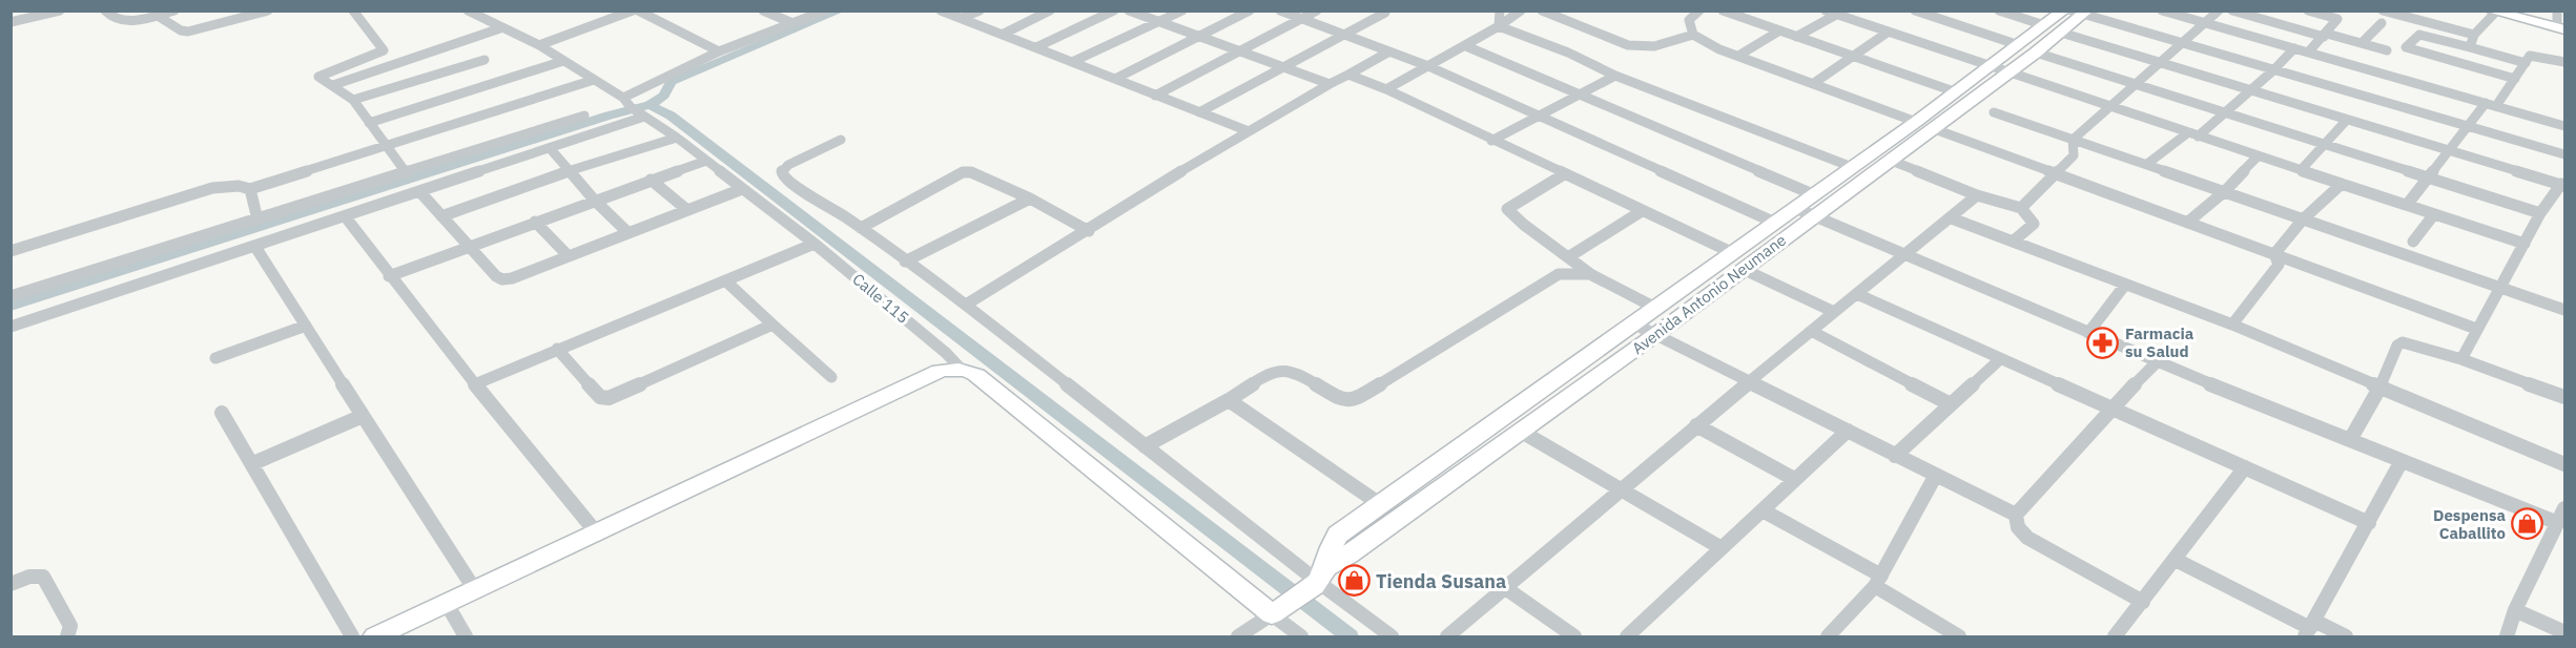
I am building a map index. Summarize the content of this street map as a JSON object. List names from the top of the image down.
{
  "streets": {
    "street": ["Avenida Antonio Neumane", "Calle 115"]
  },
  "crossings": [
    ["Avenida Antonio Neumane", "Calle 115"]
  ],
  "places": {
    "pharmacy": ["Farmacia su Salud"],
    "shop": ["Despensa Caballito", "Tienda Susana"]
  }
}
